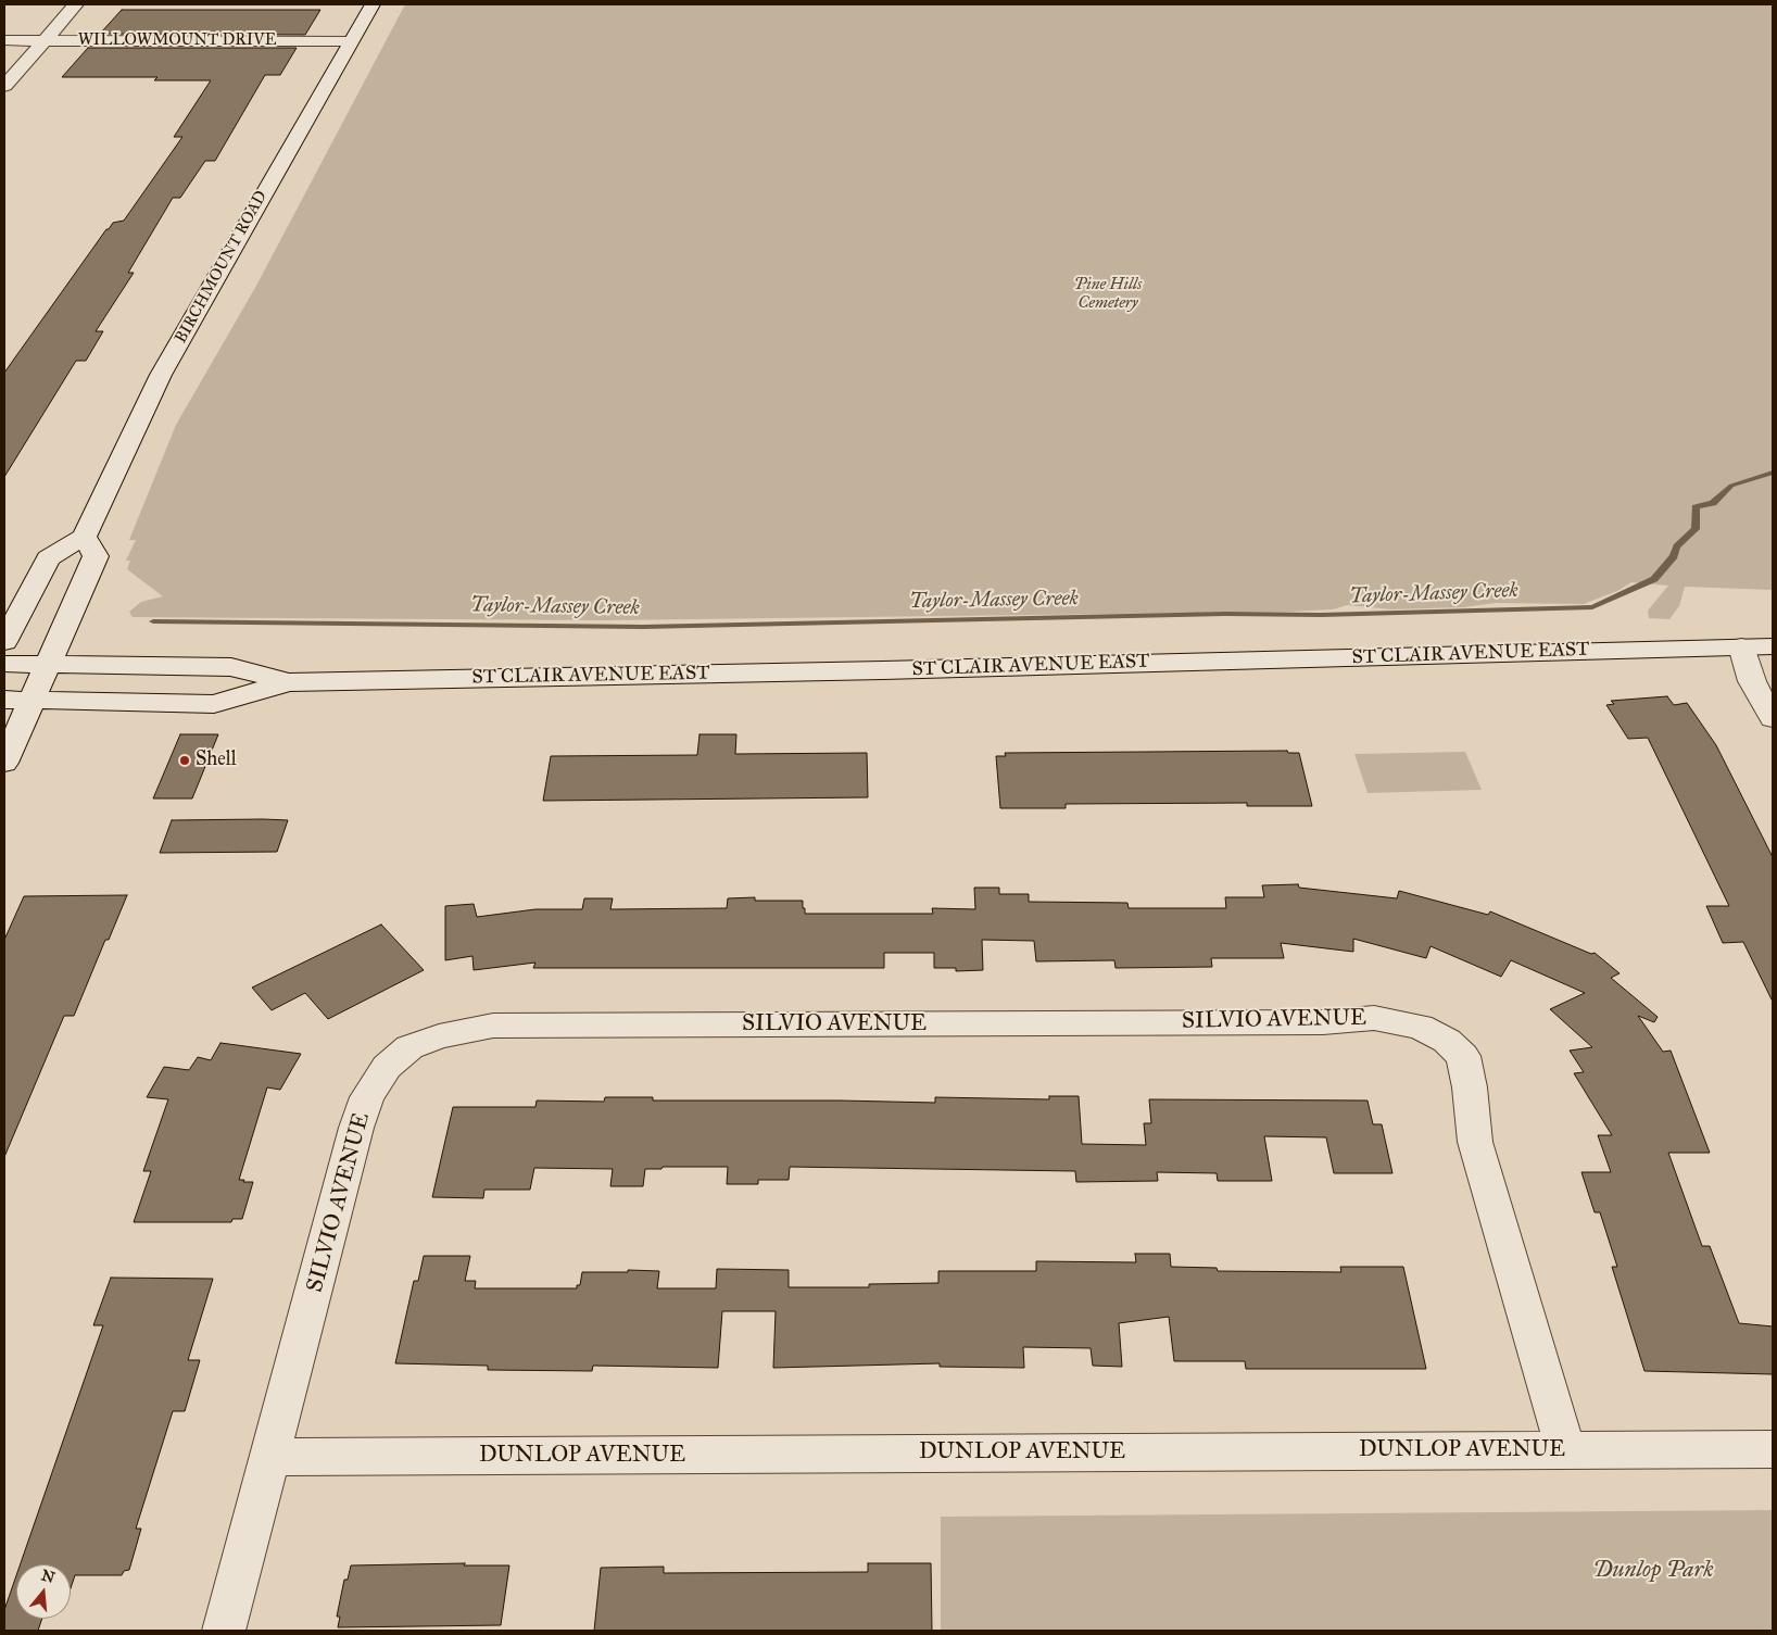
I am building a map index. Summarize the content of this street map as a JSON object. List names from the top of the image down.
{
  "streets": {
    "main road": [
      "WILLOWMOUNT DRIVE",
      "BIRCHMOUNT ROAD",
      "ST CLAIR AVENUE EAST",
      "SILVIO AVENUE",
      "DUNLOP AVENUE"
    ]
  },
  "crossings": [
    ["WILLOWMOUNT DRIVE", "BIRCHMOUNT ROAD"],
    ["SILVIO AVENUE", "DUNLOP AVENUE"]
  ],
  "water": ["Taylor-Massey Creek"],
  "parks": ["Pine Hills Cemetery", "Dunlop Park"],
  "places": ["Shell"],
  "north": "top"
}
